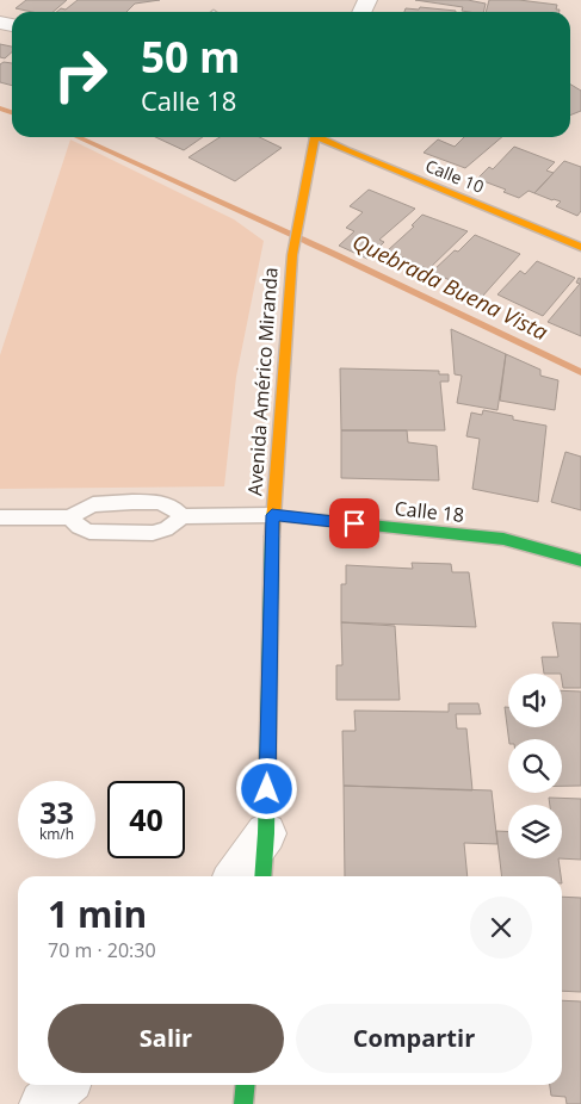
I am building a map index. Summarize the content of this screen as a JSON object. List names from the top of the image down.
{
  "streets": {
    "street": ["Calle 10", "Avenida Américo Miranda", "Calle 18"]
  },
  "crossings": [
    ["Avenida Américo Miranda", "Calle 18"]
  ],
  "water": ["Quebrada Buena Vista"],
  "page": {
    "turn": ["50 m", "Calle 18"],
    "speed": "33 km/h",
    "limit": "40",
    "heading": ["1 min", "70 m · 20:30"],
    "buttons": ["Salir", "Compartir"]
  }
}
